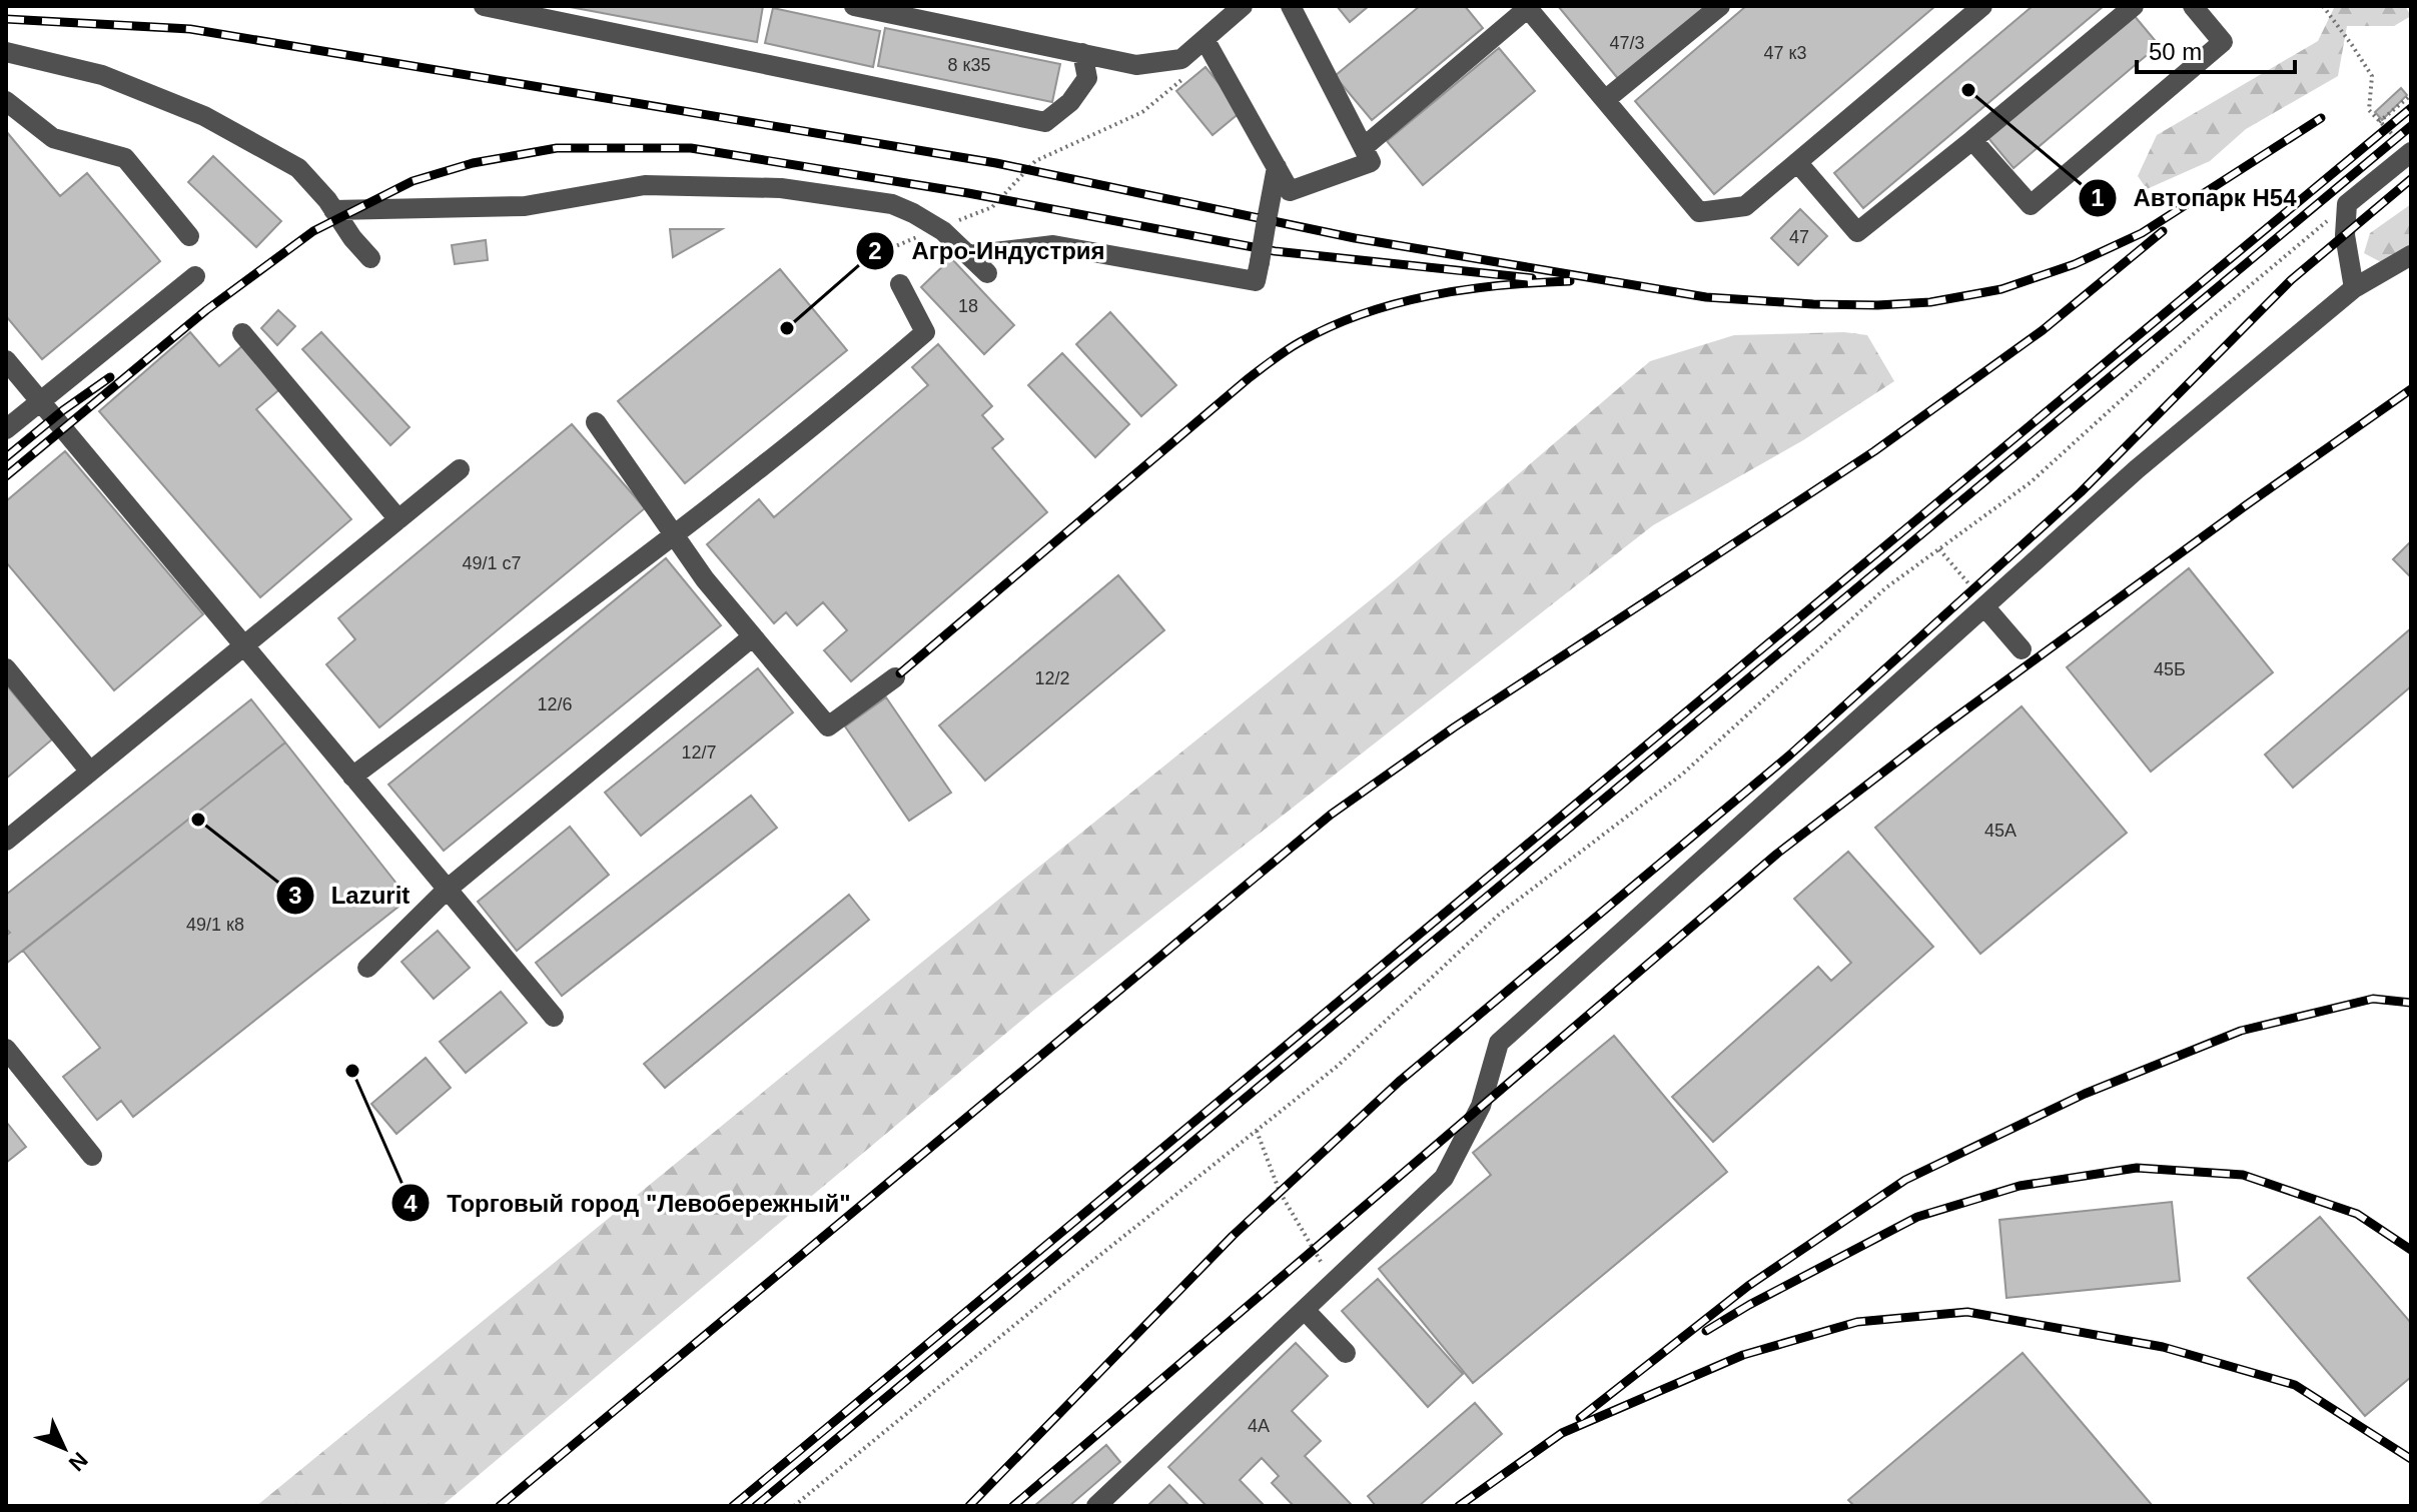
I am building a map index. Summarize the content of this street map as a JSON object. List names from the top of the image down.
{
  "places": [
    "Автопарк Н54",
    "Агро-Индустрия",
    "Lazurit",
    "Торговый город \"Левобережный\""
  ],
  "house_numbers": [
    "47/3",
    "47 к3",
    "8 к35",
    "47",
    "18",
    "49/1 с7",
    "45Б",
    "12/2",
    "12/6",
    "12/7",
    "45А",
    "49/1 к8",
    "4А"
  ],
  "scale_bar": "50 m",
  "north": "bottom right"
}
